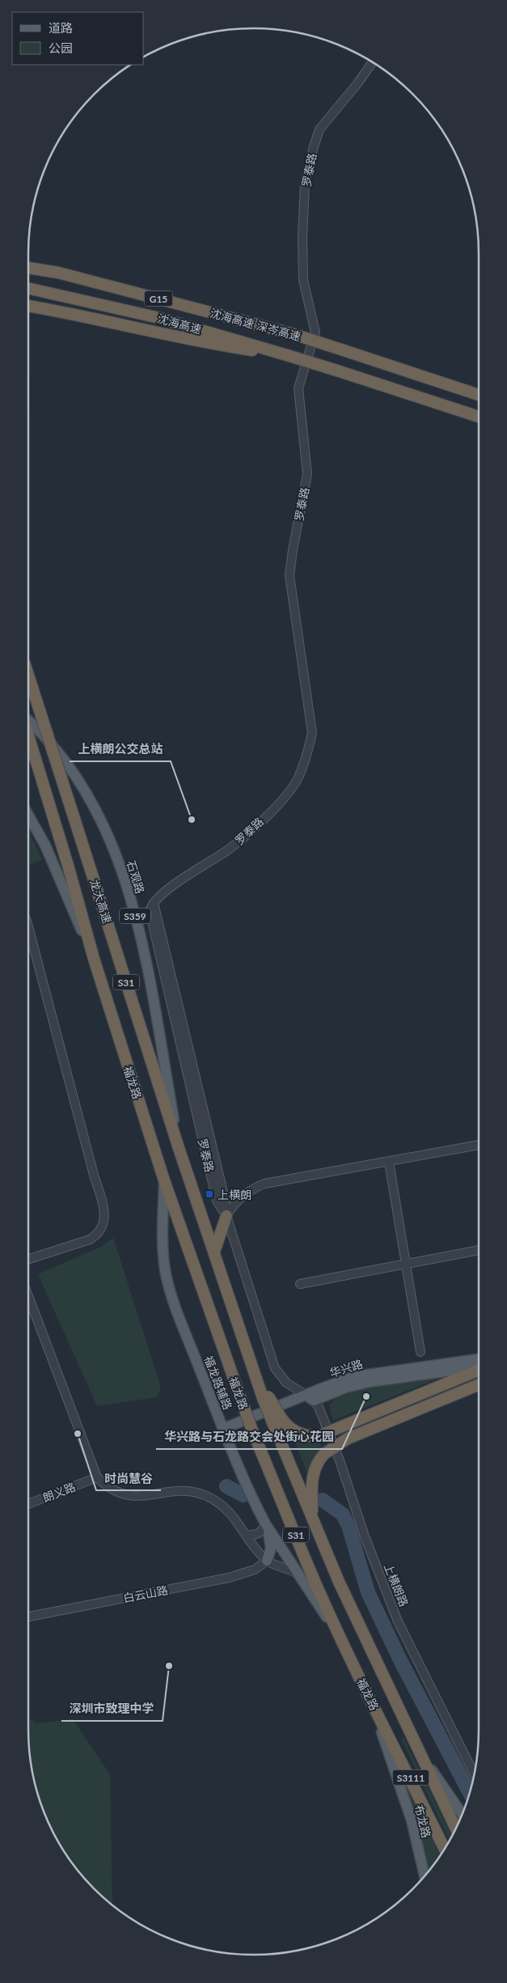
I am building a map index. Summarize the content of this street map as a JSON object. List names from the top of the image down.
{
  "streets": {
    "highway": [
      "G15",
      "沈海高速",
      "沈海高速 深岑高速",
      "龙大高速",
      "S31",
      "福龙路",
      "S3111"
    ],
    "main road": [
      "石观路",
      "S359",
      "华兴路",
      "福龙路辅路",
      "布龙路"
    ],
    "street": [
      "罗泰路",
      "朗义路",
      "上横朗路",
      "白云山路"
    ]
  },
  "crossings": [
    ["罗泰路", "华兴路"],
    ["罗泰路", "上横朗路"],
    ["沈海高速", "沈海高速 深岑高速"],
    ["石观路", "龙大高速"],
    ["石观路", "福龙路"],
    ["龙大高速", "福龙路"],
    ["S31", "福龙路"],
    ["福龙路", "福龙路辅路"],
    ["福龙路", "布龙路"],
    ["华兴路", "福龙路辅路"],
    ["华兴路", "上横朗路"]
  ],
  "places": {
    "other": [
      "上横朗公交总站",
      "华兴路与石龙路交会处街心花园",
      "时尚慧谷",
      "深圳市致理中学"
    ],
    "transit": ["上横朗"]
  },
  "legend": ["道路", "公园"]
}
